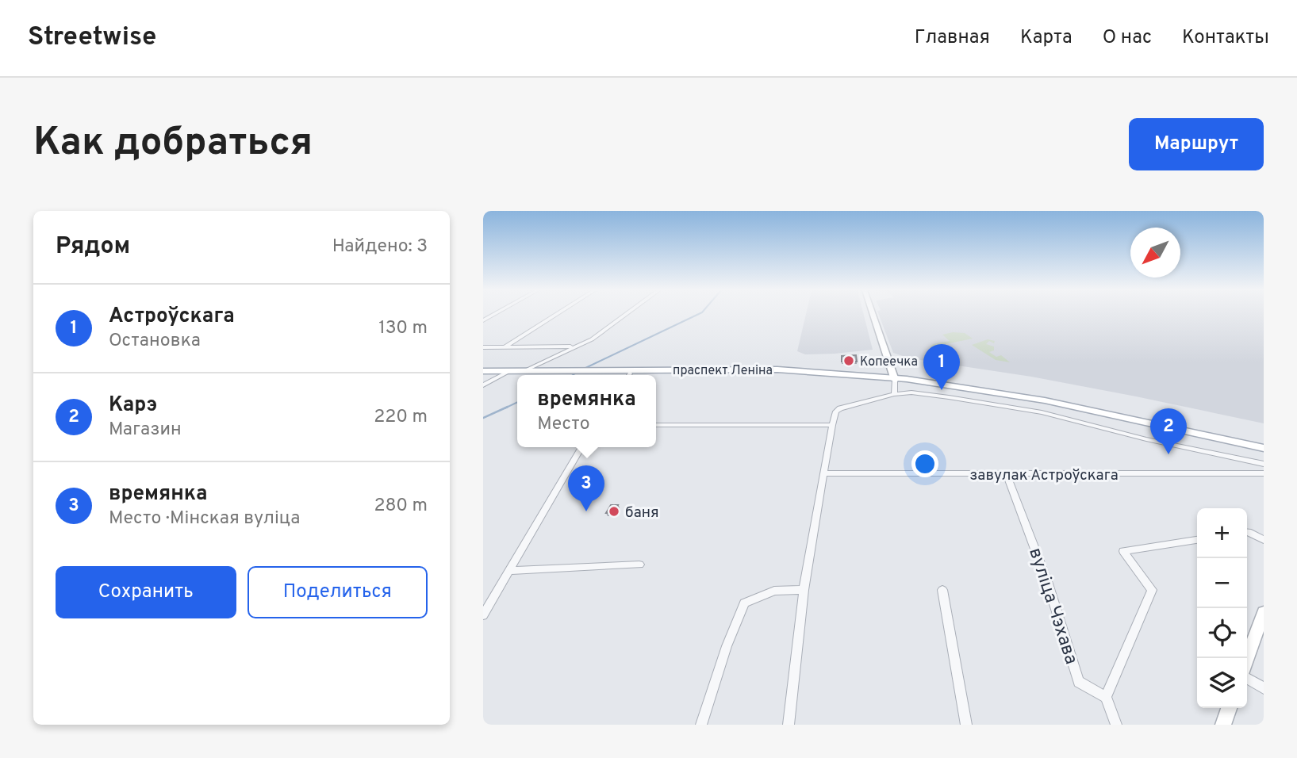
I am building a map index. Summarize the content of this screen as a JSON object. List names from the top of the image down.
{
  "streets": {
    "main road": ["праспект Леніна"],
    "street": ["завулак Астроўскага", "вуліца Чэхава"]
  },
  "crossings": [
    ["завулак Астроўскага", "вуліца Чэхава"]
  ],
  "places": ["Копеечка", "баня"],
  "north": "bottom left",
  "page": {
    "header": "Streetwise",
    "nav": [
      "Главная",
      "Карта",
      "О нас",
      "Контакты"
    ],
    "buttons": [
      "Маршрут",
      ["Сохранить", "Поделиться"]
    ],
    "title": "Как добраться",
    "heading": ["Рядом", "Найдено: 3"],
    "list": [
      {
        "mark": "1",
        "name": "Астроўскага",
        "note": "Остановка",
        "value": "130 m"
      },
      {
        "mark": "2",
        "name": "Карэ",
        "note": "Магазин",
        "value": "220 m"
      },
      {
        "mark": "3",
        "name": "времянка",
        "note": "Место · Мінская вуліца",
        "value": "280 m"
      }
    ],
    "pins": ["1", "2", "3"],
    "popup": ["времянка", "Место"],
    "map_buttons": ["+", "−"]
  }
}
